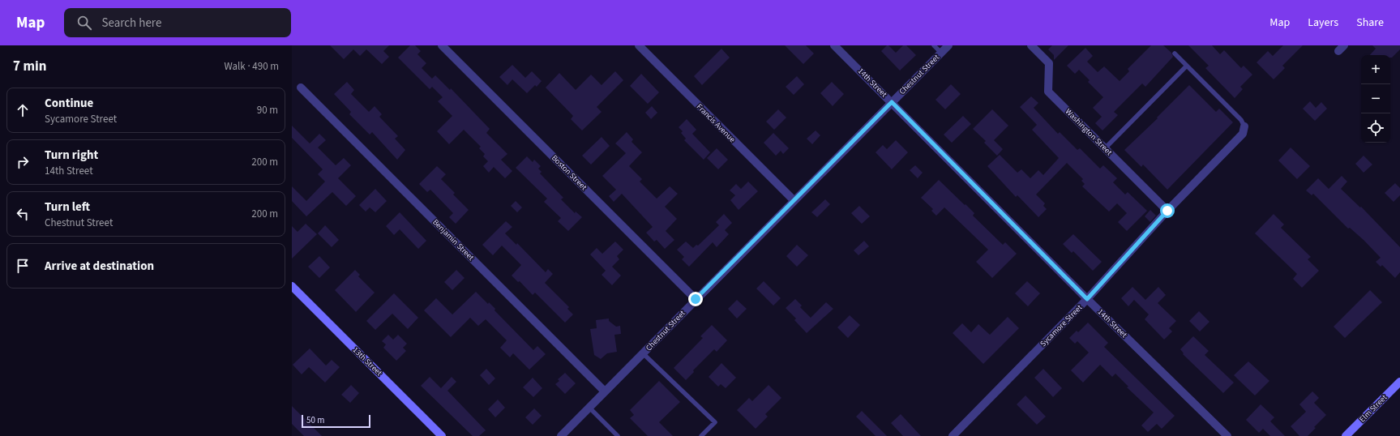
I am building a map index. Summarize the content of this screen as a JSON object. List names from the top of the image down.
{
  "streets": {
    "main road": ["13th Street", "Elm Street"],
    "street": [
      "Chestnut Street",
      "14th Street",
      "Francis Avenue",
      "Washington Street",
      "Boston Street",
      "Benjamin Street",
      "Sycamore Street"
    ]
  },
  "crossings": [
    ["Chestnut Street", "14th Street"],
    ["Chestnut Street", "Francis Avenue"],
    ["Chestnut Street", "Boston Street"],
    ["Chestnut Street", "Benjamin Street"],
    ["14th Street", "Sycamore Street"],
    ["Washington Street", "Sycamore Street"]
  ],
  "scale_bar": "50 m",
  "page": {
    "header": "Map",
    "search": "Search here",
    "nav": ["Map", "Layers", "Share"],
    "heading": ["7 min", "Walk · 490 m"],
    "map_buttons": ["+", "−"],
    "list": [
      ["Continue", "Sycamore Street", "90 m"],
      ["Turn right", "14th Street", "200 m"],
      ["Turn left", "Chestnut Street", "200 m"],
      "Arrive at destination"
    ],
    "scale": "50 m"
  }
}
